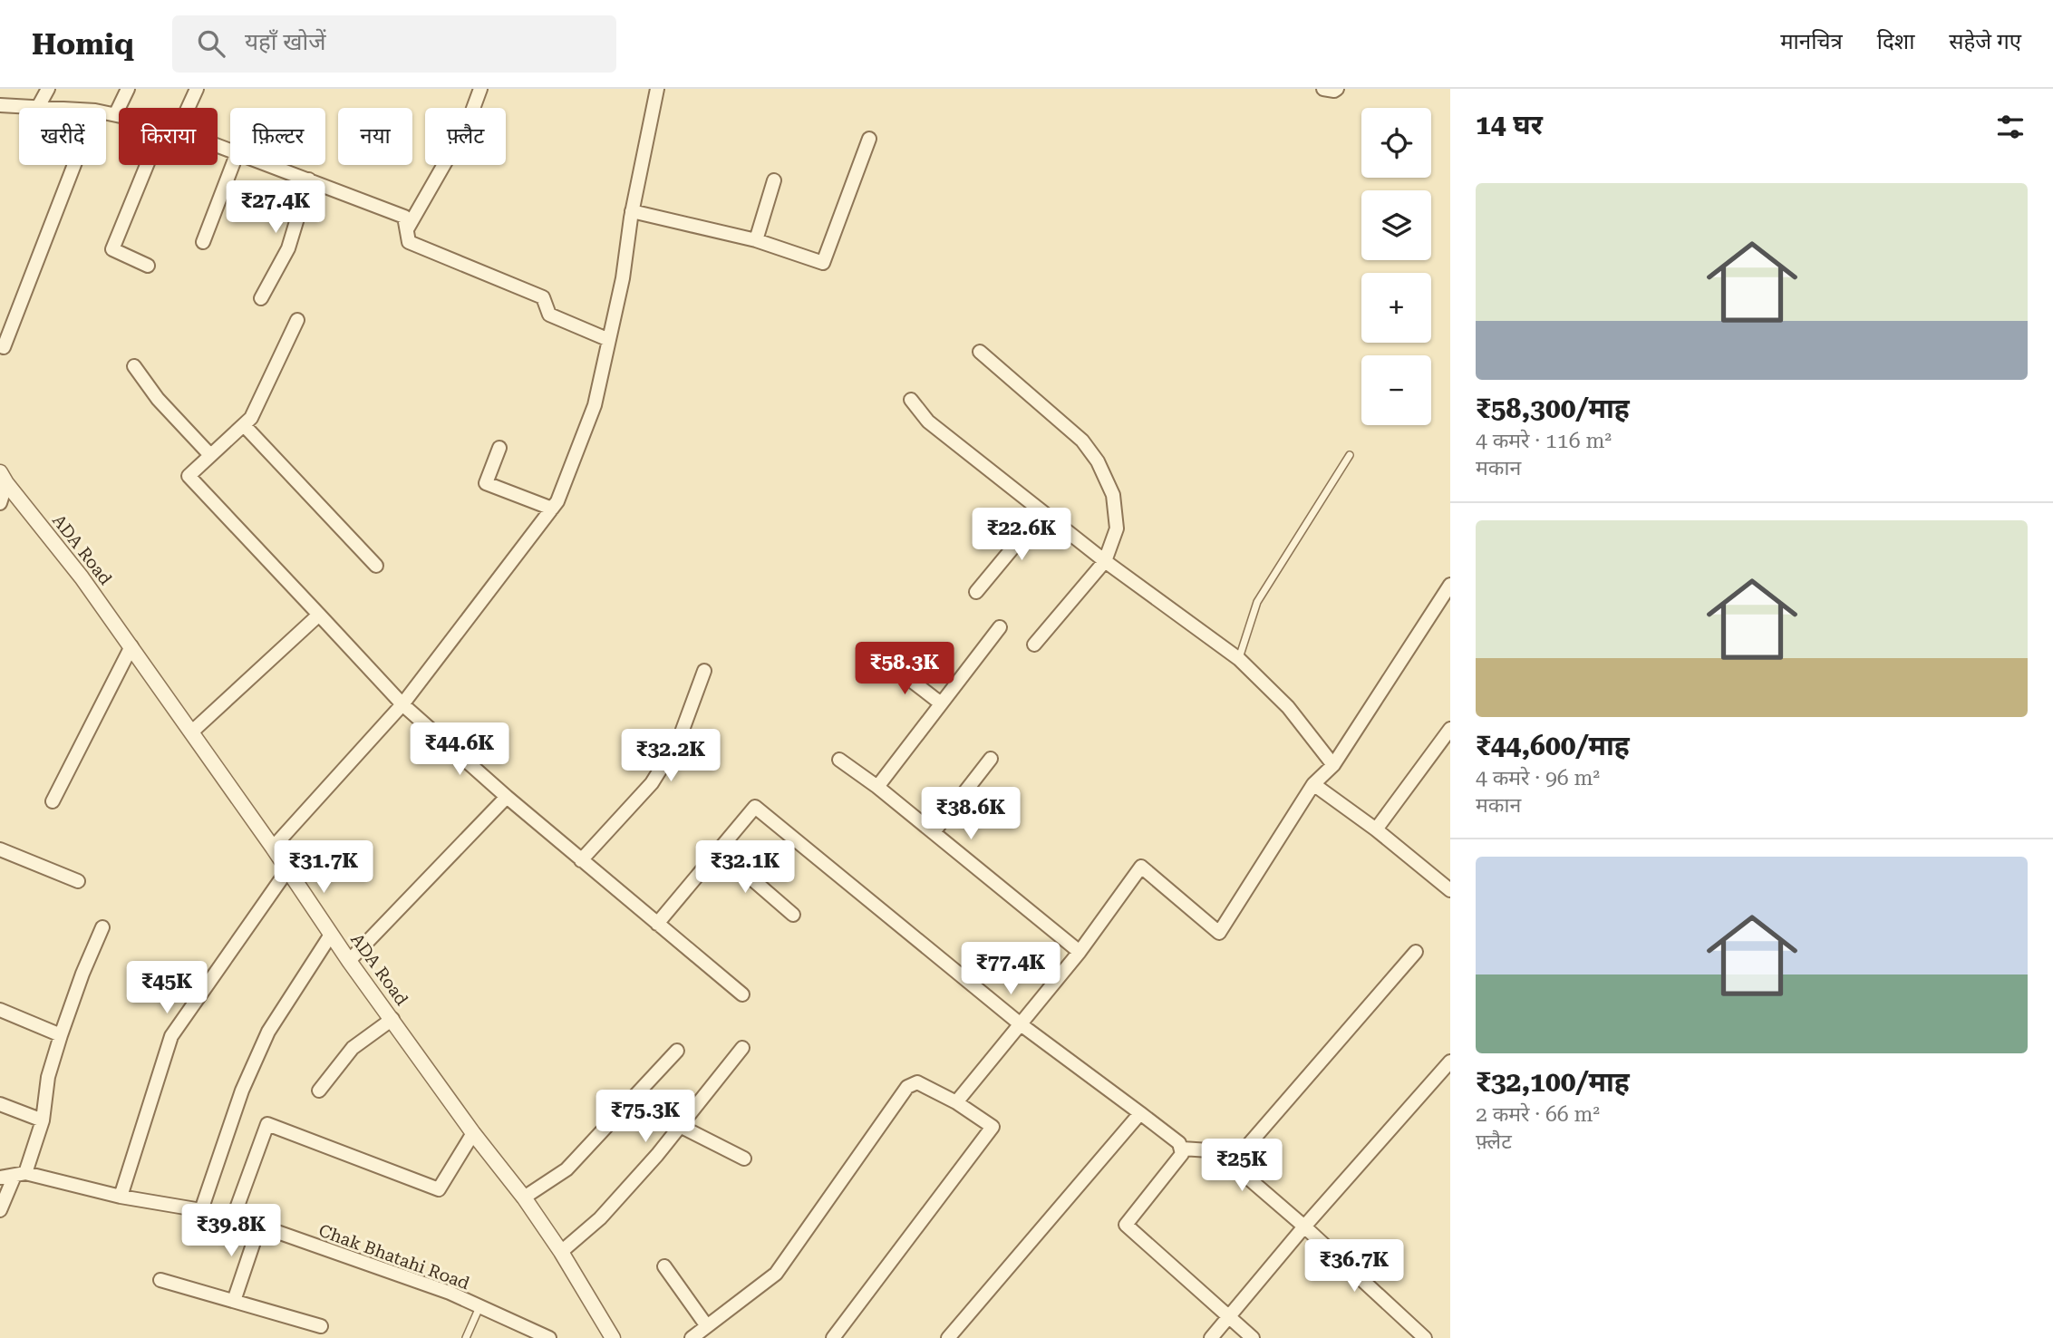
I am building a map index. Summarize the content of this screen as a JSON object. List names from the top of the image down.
{
  "streets": {
    "street": ["ADA Road", "Chak Bhatahi Road"]
  },
  "page": {
    "header": "Homiq",
    "search": "यहाँ खोजें",
    "nav": ["मानचित्र", "दिशा", "सहेजे गए"],
    "heading": "14 घर",
    "map_buttons": ["+", "−"],
    "chip": [
      "खरीदें",
      "किराया",
      "फ़िल्टर",
      "नया",
      "फ़्लैट"
    ],
    "list": [
      {
        "name": "₹58,300/माह",
        "note": "4 कमरे · 116 m² · मकान"
      },
      {
        "name": "₹44,600/माह",
        "note": "4 कमरे · 96 m² · मकान"
      },
      {
        "name": "₹32,100/माह",
        "note": "2 कमरे · 66 m² · फ़्लैट"
      }
    ],
    "price": [
      "₹27.4K",
      "₹22.6K",
      "₹58.3K",
      "₹44.6K",
      "₹32.2K",
      "₹38.6K",
      "₹31.7K",
      "₹32.1K",
      "₹77.4K",
      "₹45K",
      "₹75.3K",
      "₹25K",
      "₹39.8K",
      "₹36.7K"
    ]
  }
}
